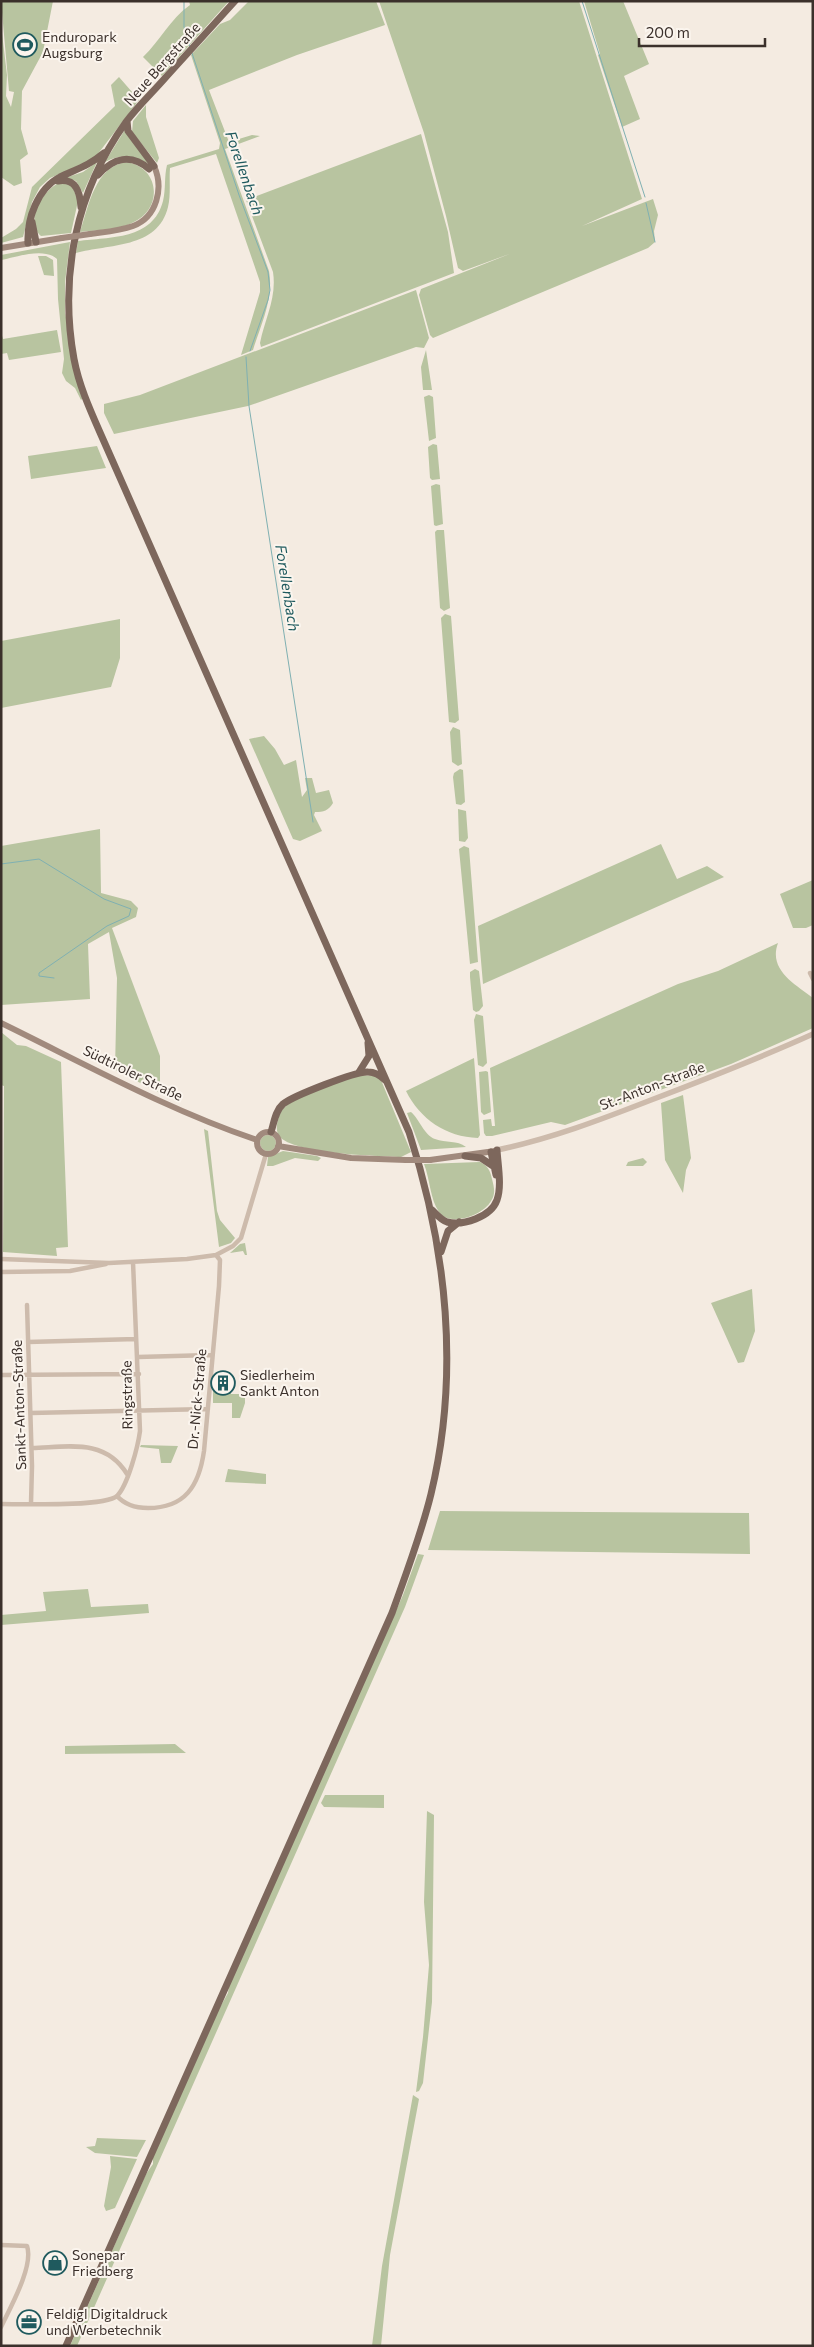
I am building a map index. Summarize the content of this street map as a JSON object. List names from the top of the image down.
{
  "streets": {
    "main road": ["Neue Bergstraße", "Südtiroler Straße"],
    "street": [
      "St.-Anton-Straße",
      "Ringstraße",
      "Dr.-Nick-Straße",
      "Sankt-Anton-Straße"
    ]
  },
  "crossings": [
    ["Ringstraße", "Dr.-Nick-Straße"]
  ],
  "water": ["Forellenbach"],
  "places": {
    "sports": ["Enduropark Augsburg"],
    "building": ["Siedlerheim Sankt Anton"],
    "shop": ["Sonepar Friedberg"],
    "office": ["Feldigl Digitaldruck und Werbetechnik"]
  },
  "scale_bar": "200 m"
}
